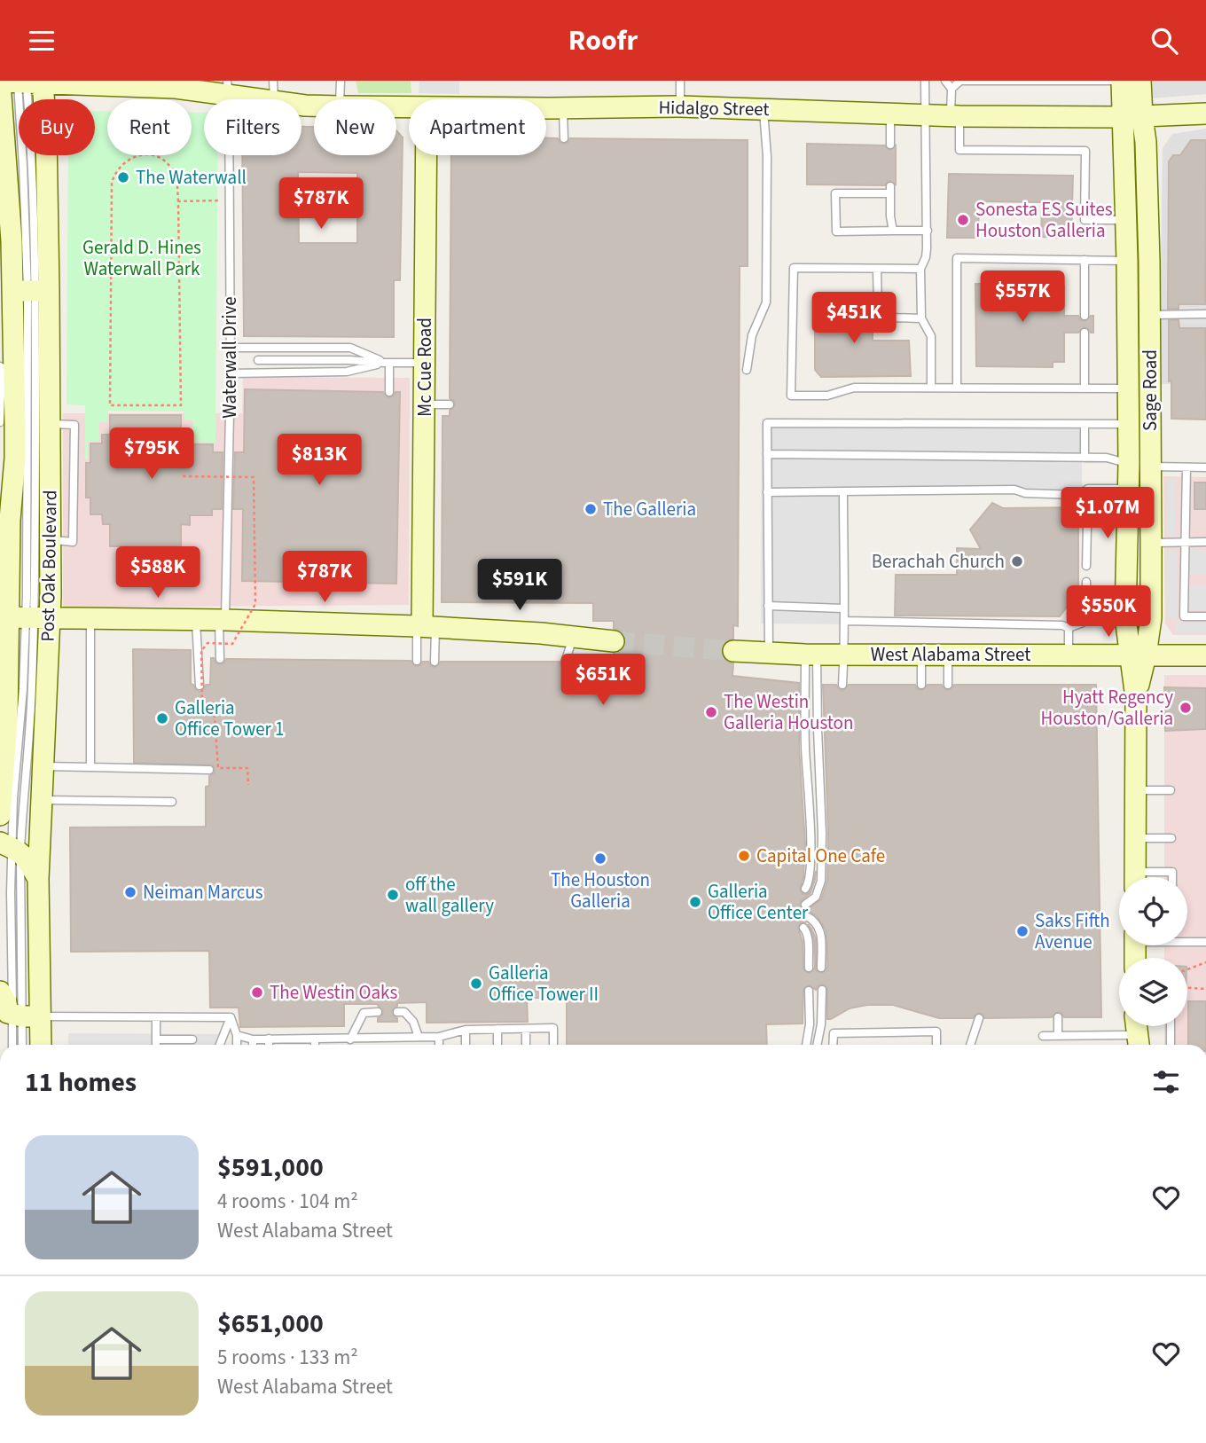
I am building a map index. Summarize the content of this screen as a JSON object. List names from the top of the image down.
{
  "streets": {
    "main road": [
      "Hidalgo Street",
      "Mc Cue Road",
      "Sage Road",
      "Post Oak Boulevard",
      "West Alabama Street"
    ],
    "lane": ["Waterwall Drive"]
  },
  "crossings": [
    ["Hidalgo Street", "Waterwall Drive"],
    ["Hidalgo Street", "Sage Road"],
    ["Hidalgo Street", "Post Oak Boulevard"],
    ["Sage Road", "West Alabama Street"]
  ],
  "parks": ["Gerald D. Hines Waterwall Park"],
  "places": [
    "The Waterwall",
    "Sonesta ES Suites Houston Galleria",
    "The Galleria",
    "Berachah Church",
    "Hyatt Regency Houston/Galleria",
    "The Westin Galleria Houston",
    "Galleria Office Tower 1",
    "Capital One Cafe",
    "The Houston Galleria",
    "Neiman Marcus",
    "off the wall gallery",
    "Galleria Office Center",
    "Saks Fifth Avenue",
    "Galleria Office Tower II",
    "The Westin Oaks"
  ],
  "page": {
    "header": "Roofr",
    "chip": [
      "Buy",
      "Rent",
      "Filters",
      "New",
      "Apartment"
    ],
    "price": [
      "$787K",
      "$557K",
      "$451K",
      "$795K",
      "$813K",
      "$1.07M",
      "$588K",
      "$787K",
      "$591K",
      "$550K",
      "$651K"
    ],
    "heading": "11 homes",
    "list": [
      {
        "name": "$591,000",
        "note": "4 rooms · 104 m² · West Alabama Street"
      },
      {
        "name": "$651,000",
        "note": "5 rooms · 133 m² · West Alabama Street"
      }
    ]
  }
}
